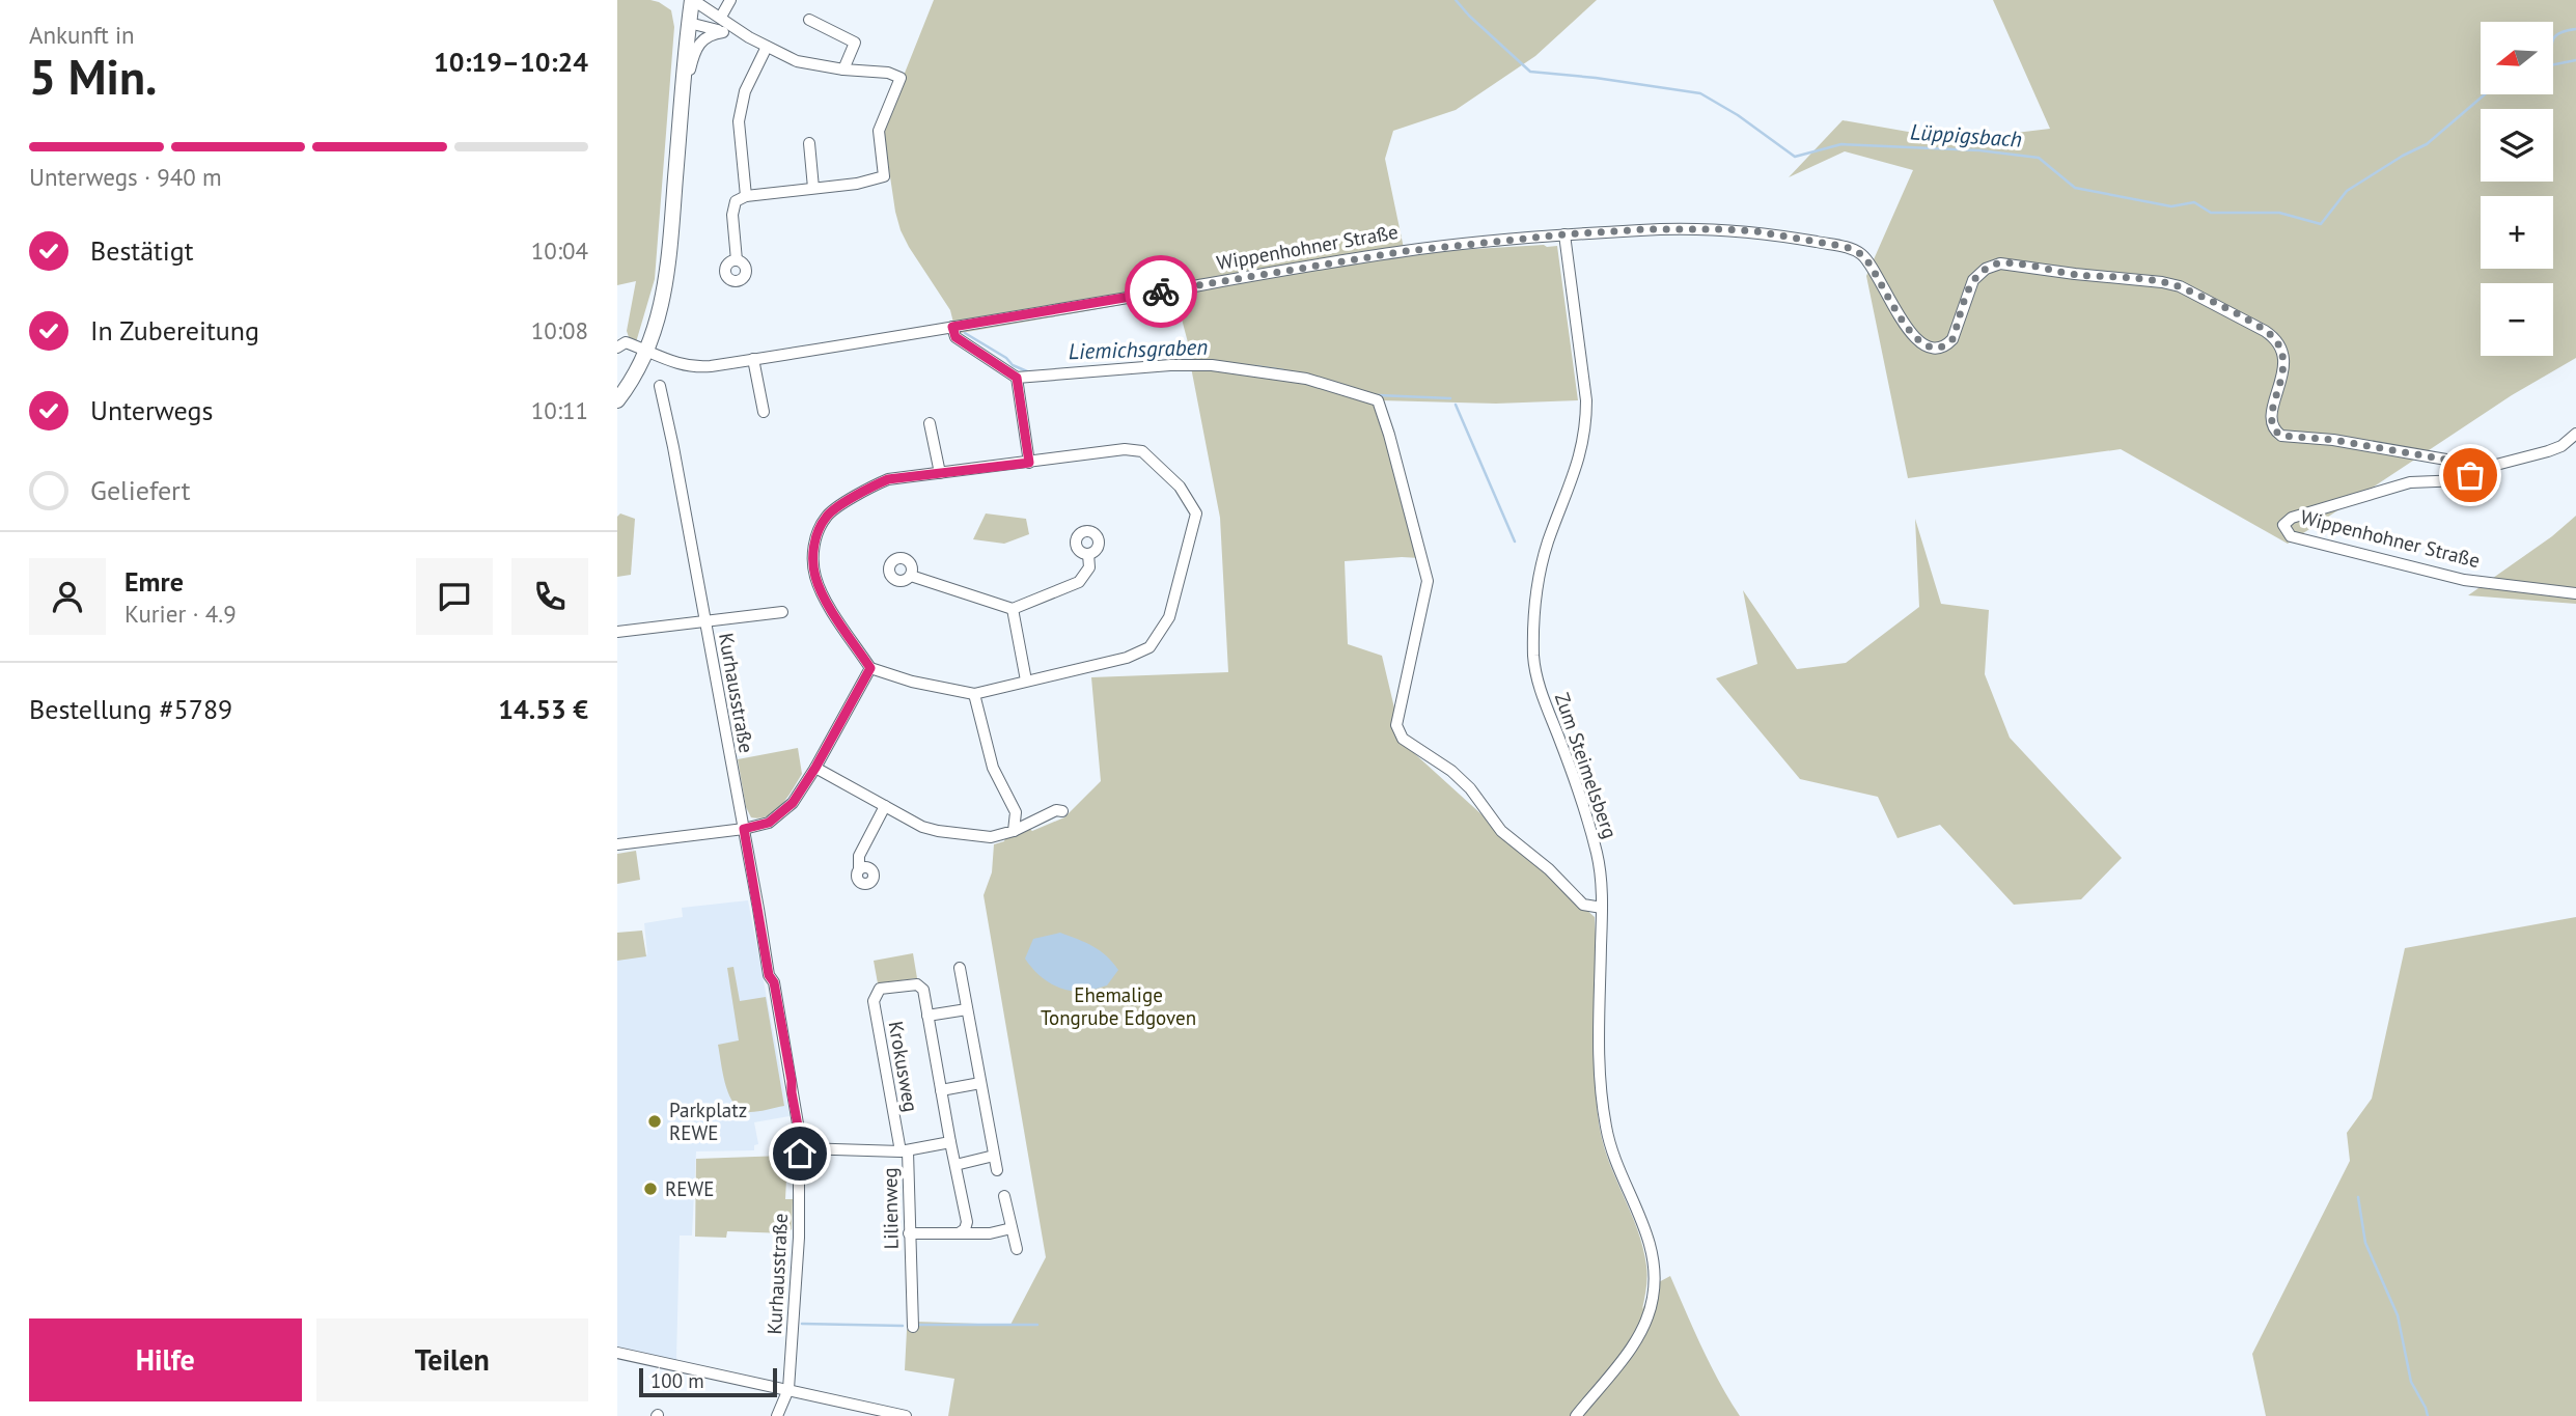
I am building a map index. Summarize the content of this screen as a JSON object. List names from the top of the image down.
{
  "streets": {
    "street": [
      "Wippenhohner Straße",
      "Kurhausstraße",
      "Zum Steimelsberg",
      "Krokusweg",
      "Lilienweg"
    ]
  },
  "crossings": [
    ["Wippenhohner Straße", "Zum Steimelsberg"],
    ["Kurhausstraße", "Lilienweg"],
    ["Krokusweg", "Lilienweg"]
  ],
  "water": ["Lüppigsbach", "Liemichsgraben"],
  "parks": ["Ehemalige Tongrube Edgoven"],
  "places": ["Parkplatz REWE", "REWE"],
  "scale_bar": "100 m",
  "north": "left",
  "page": {
    "heading": ["5 Min.", "Ankunft in", "10:19–10:24"],
    "panel": [
      "Emre",
      "Kurier · 4.9",
      "Bestellung #5789",
      "14.53 €"
    ],
    "map_buttons": ["+", "−"],
    "bar": "Unterwegs · 940 m",
    "list": [
      ["Bestätigt", "10:04"],
      ["In Zubereitung", "10:08"],
      ["Unterwegs", "10:11"],
      "Geliefert"
    ],
    "buttons": ["Hilfe", "Teilen"],
    "scale": "100 m"
  }
}
